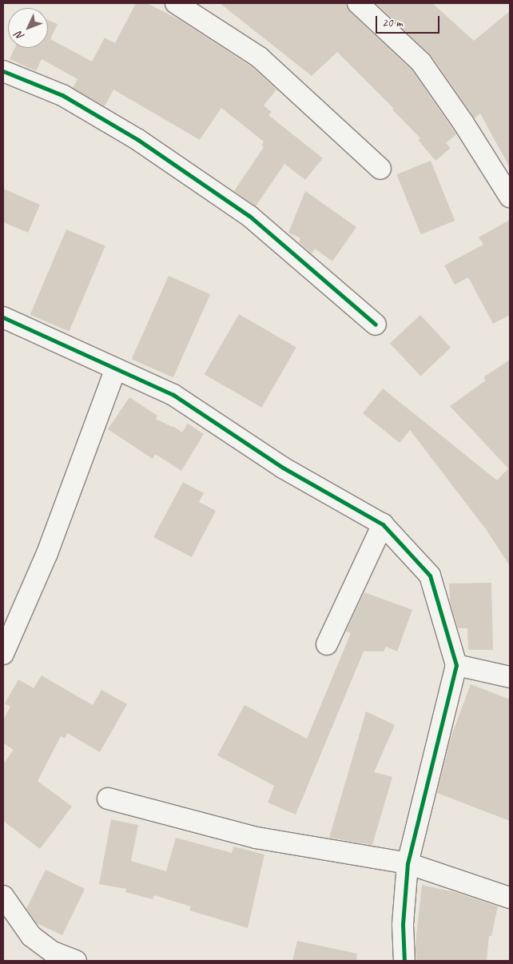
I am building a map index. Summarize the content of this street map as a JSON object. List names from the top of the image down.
{
  "scale_bar": "20 m",
  "north": "bottom left"
}
